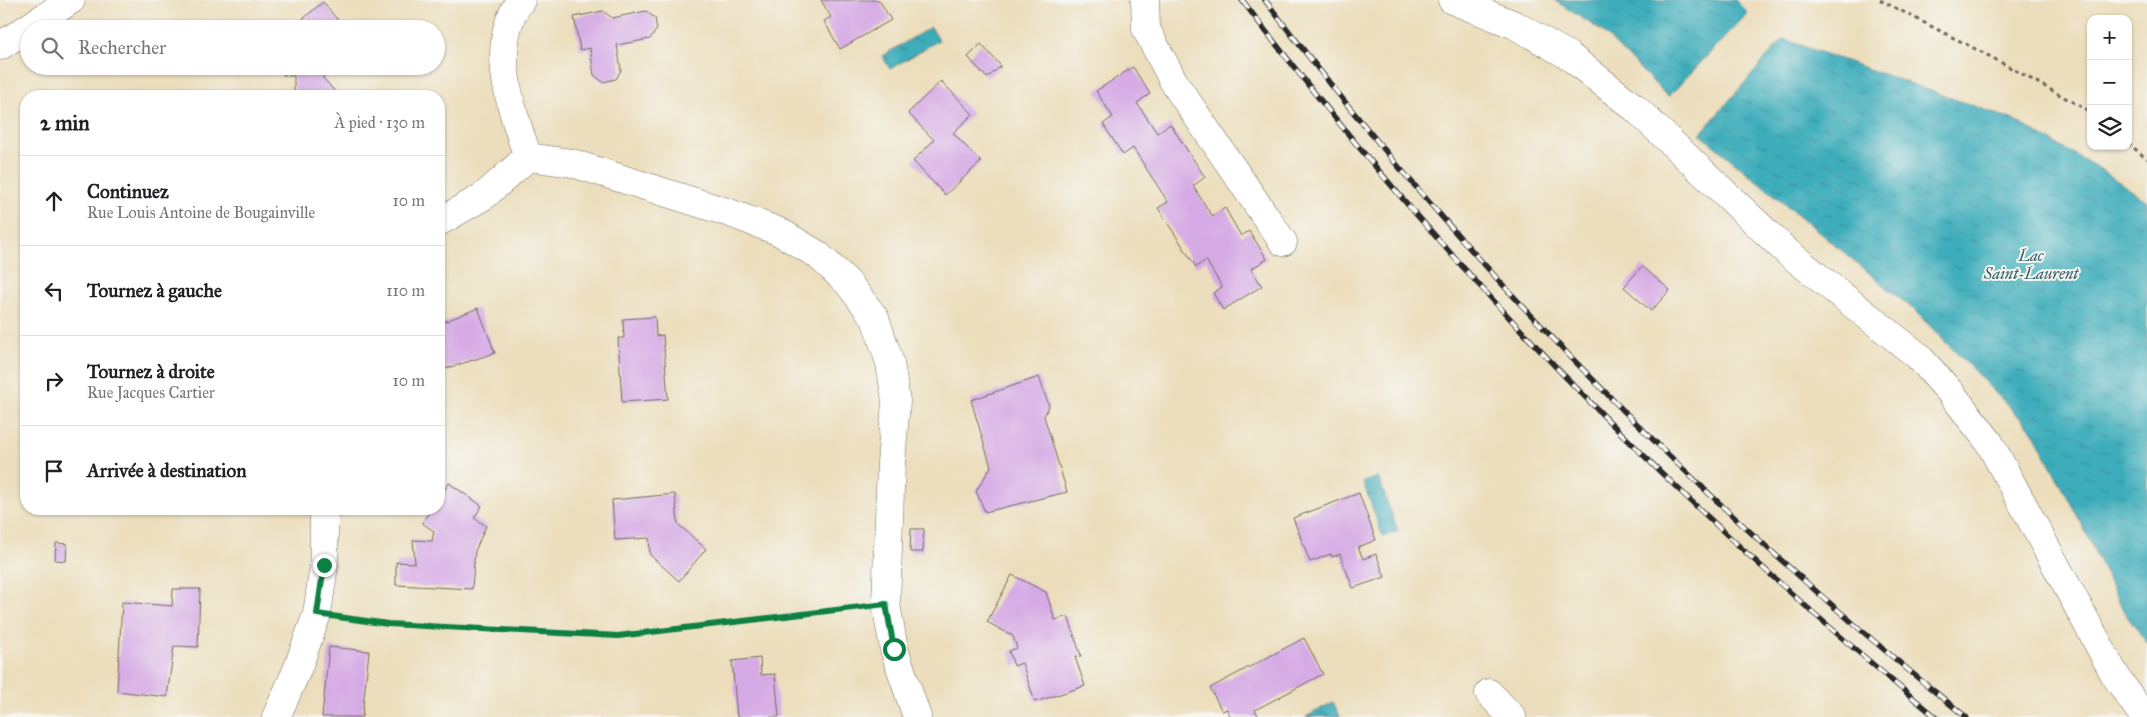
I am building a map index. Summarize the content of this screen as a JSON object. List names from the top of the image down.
{
  "water": ["Lac Saint-Laurent"],
  "page": {
    "map_buttons": ["+", "−"],
    "search": "Rechercher",
    "heading": ["2 min", "À pied · 130 m"],
    "list": [
      ["Continuez", "Rue Louis Antoine de Bougainville", "10 m"],
      ["Tournez à gauche", "110 m"],
      ["Tournez à droite", "Rue Jacques Cartier", "10 m"],
      "Arrivée à destination"
    ]
  }
}
